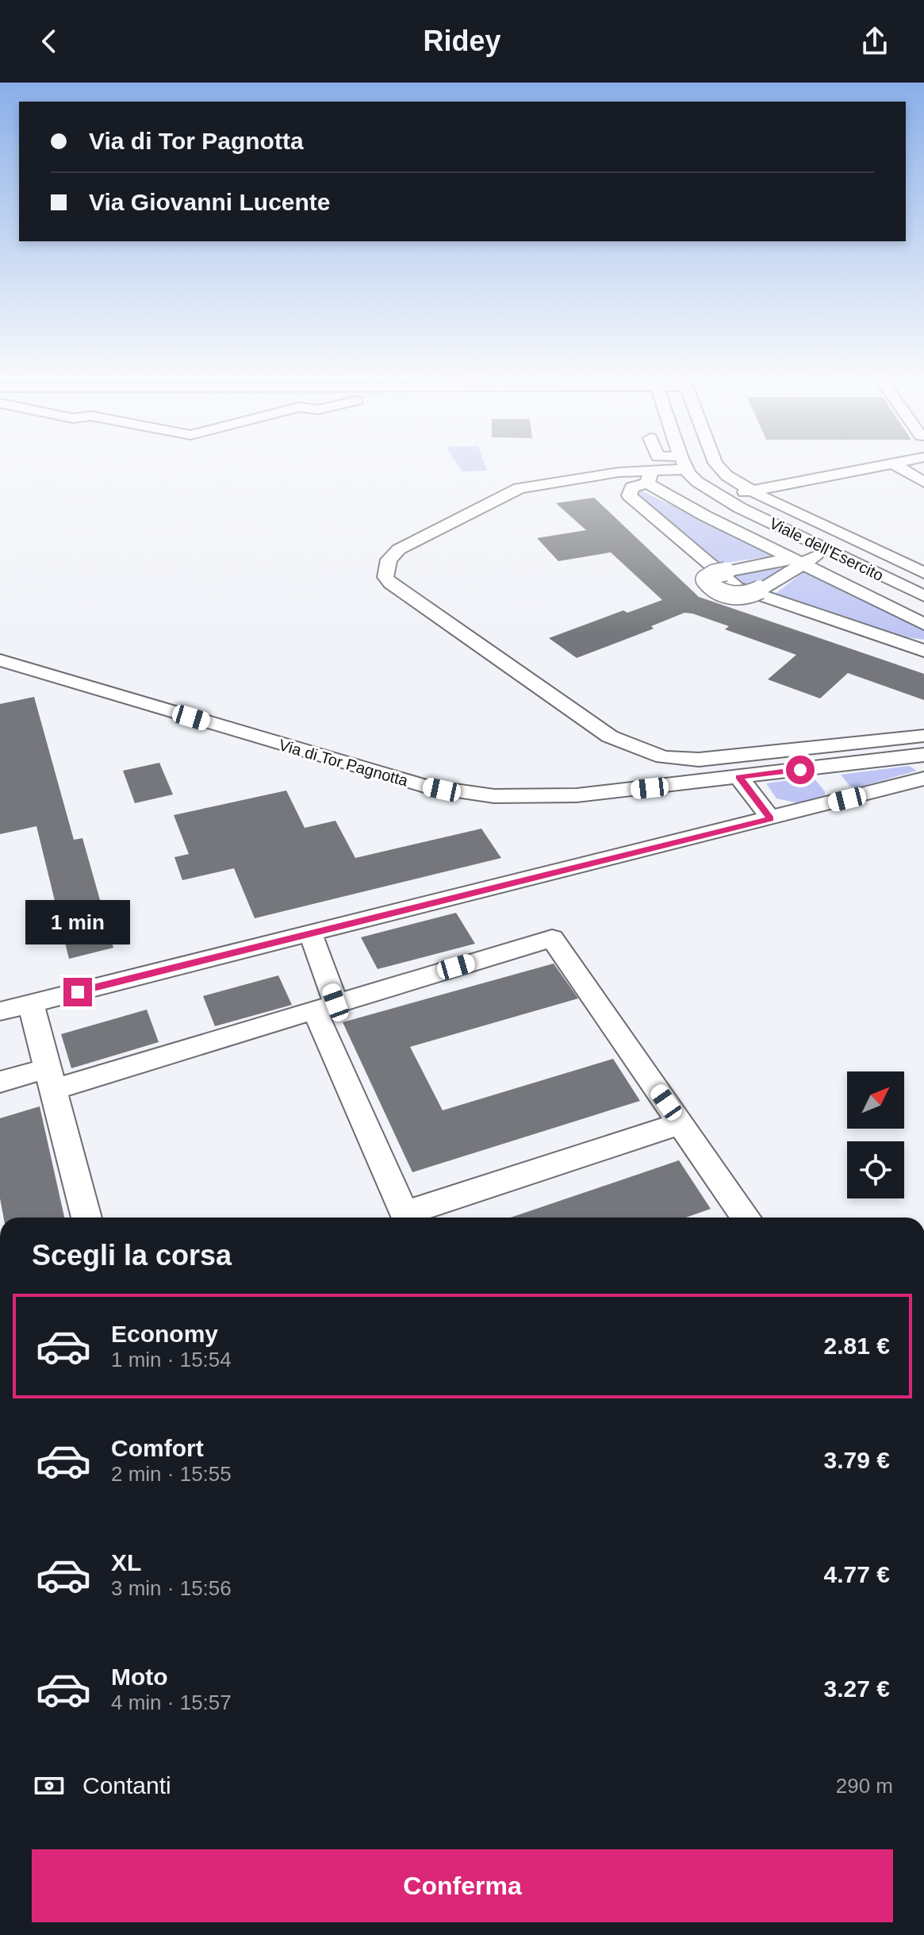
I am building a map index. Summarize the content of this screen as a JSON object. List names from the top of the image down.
{
  "streets": {
    "street": ["Viale dell'Esercito", "Via di Tor Pagnotta"]
  },
  "north": "top right",
  "page": {
    "header": "Ridey",
    "banner": ["Via di Tor Pagnotta", "Via Giovanni Lucente"],
    "bubble": "1 min",
    "heading": "Scegli la corsa",
    "list": [
      {
        "name": "Economy",
        "note": "1 min · 15:54",
        "value": "2.81 €"
      },
      {
        "name": "Comfort",
        "note": "2 min · 15:55",
        "value": "3.79 €"
      },
      {
        "name": "XL",
        "note": "3 min · 15:56",
        "value": "4.77 €"
      },
      {
        "name": "Moto",
        "note": "4 min · 15:57",
        "value": "3.27 €"
      }
    ],
    "pay": ["Contanti", "290 m"],
    "buttons": "Conferma"
  }
}
